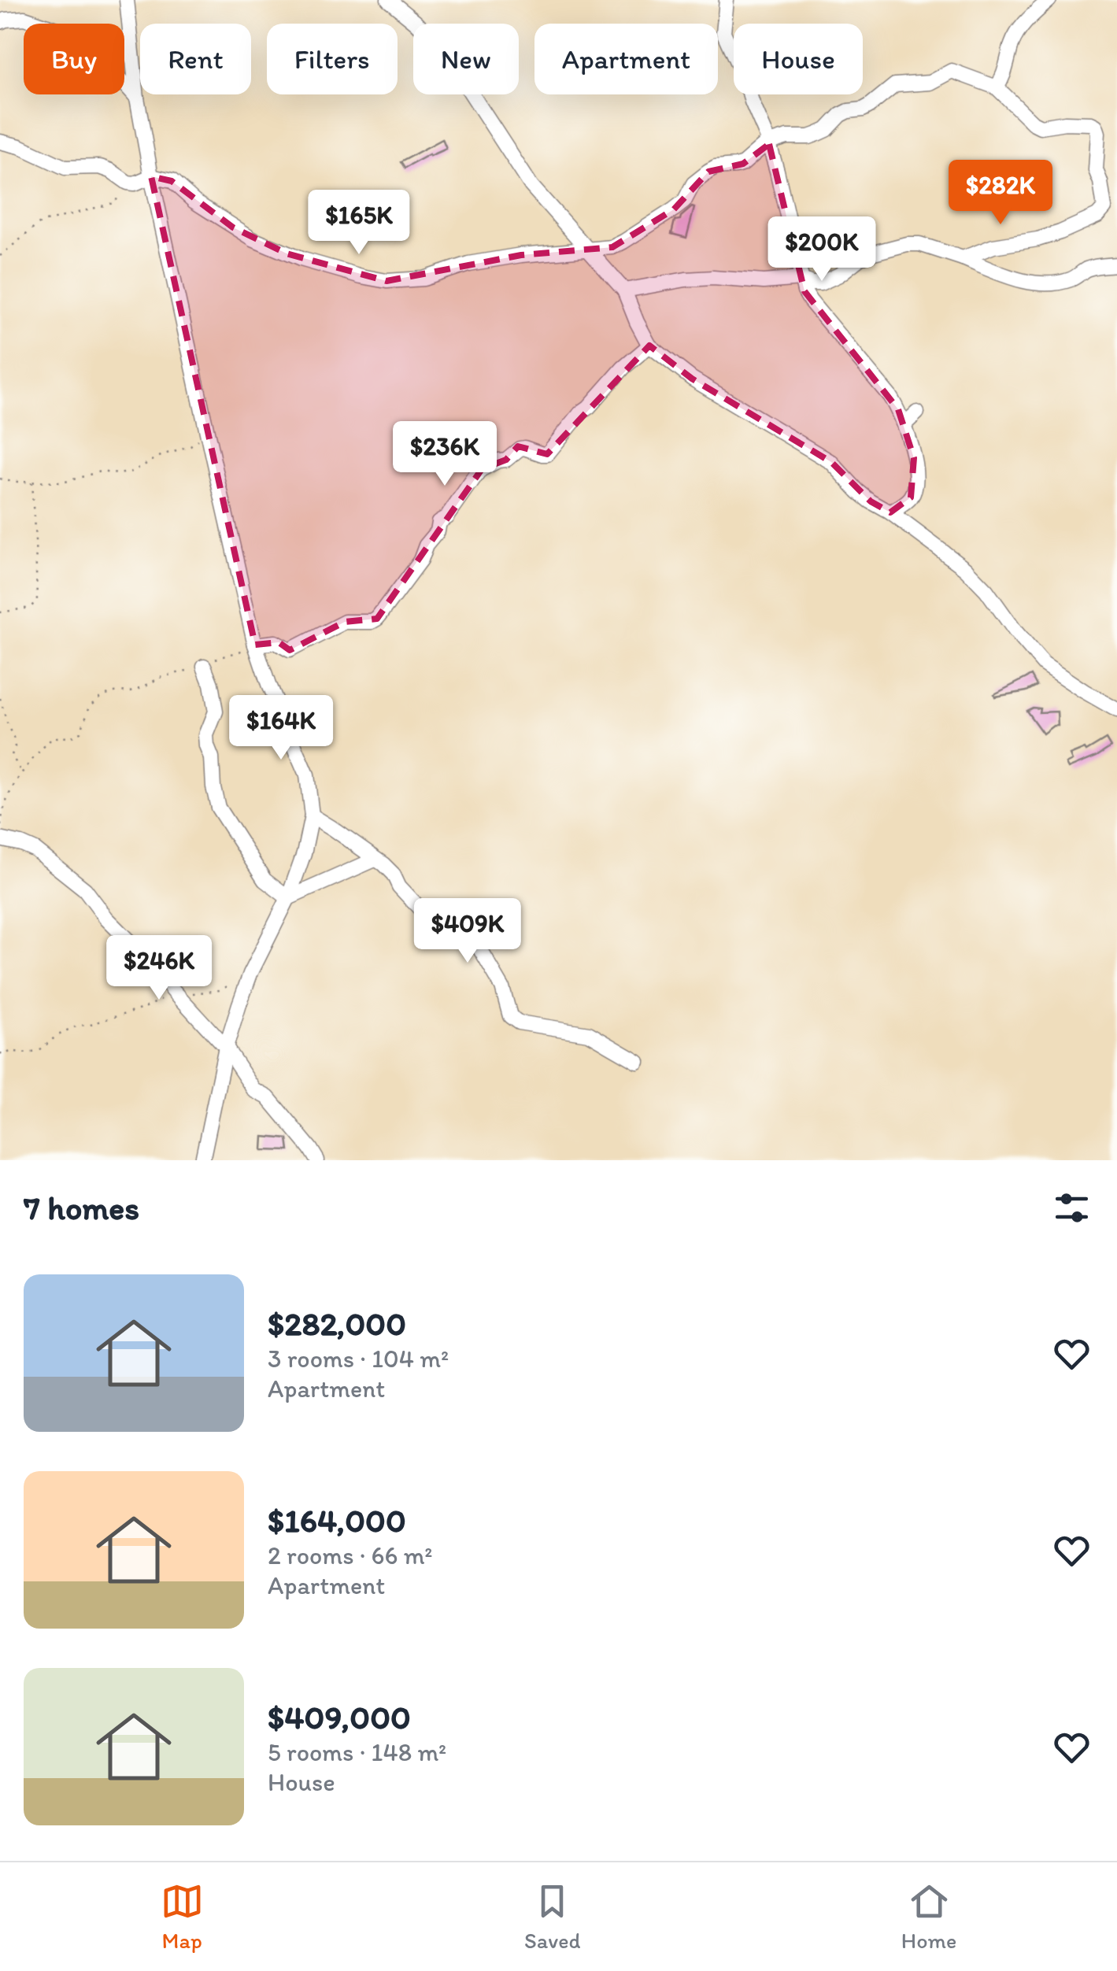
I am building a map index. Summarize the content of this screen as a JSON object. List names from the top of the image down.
{
  "page": {
    "chip": [
      "Buy",
      "Rent",
      "Filters",
      "New",
      "Apartment",
      "House"
    ],
    "price": [
      "$282K",
      "$165K",
      "$200K",
      "$236K",
      "$164K",
      "$409K",
      "$246K"
    ],
    "heading": "7 homes",
    "list": [
      {
        "name": "$282,000",
        "note": "3 rooms · 104 m² · Apartment"
      },
      {
        "name": "$164,000",
        "note": "2 rooms · 66 m² · Apartment"
      },
      {
        "name": "$409,000",
        "note": "5 rooms · 148 m² · House"
      }
    ],
    "tabs": ["Map", "Saved", "Home"]
  }
}
